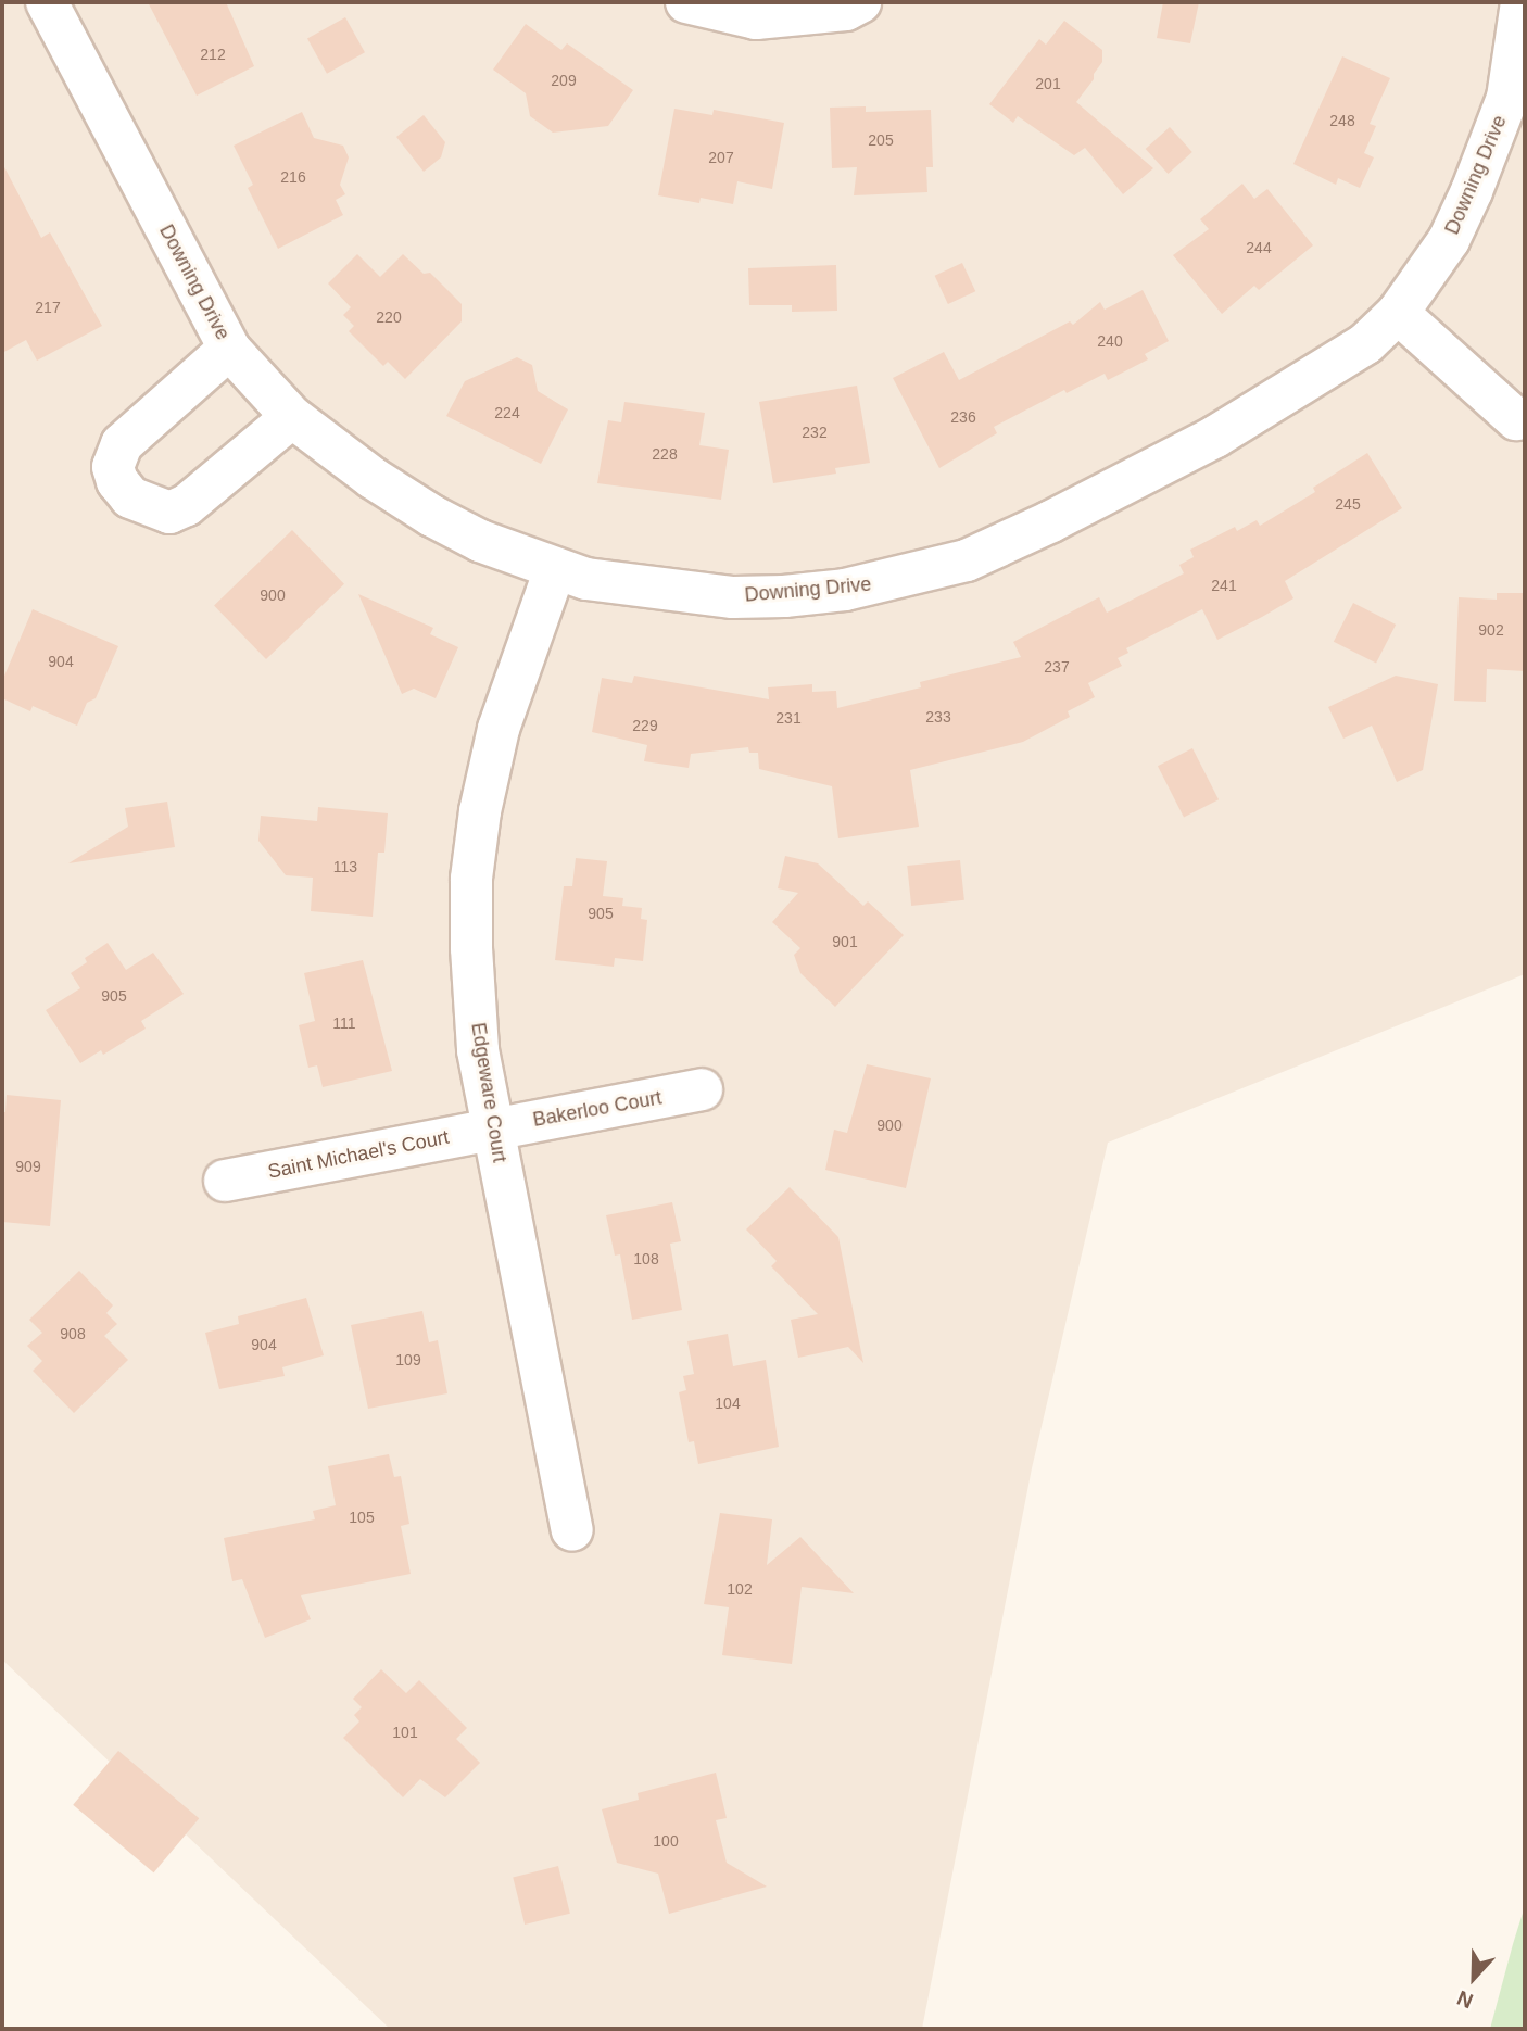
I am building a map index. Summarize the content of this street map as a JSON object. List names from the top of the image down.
{
  "streets": {
    "street": [
      "Downing Drive",
      "Edgeware Court",
      "Bakerloo Court",
      "Saint Michael's Court"
    ]
  },
  "crossings": [
    ["Downing Drive", "Edgeware Court"],
    ["Edgeware Court", "Bakerloo Court"],
    ["Edgeware Court", "Saint Michael's Court"],
    ["Bakerloo Court", "Saint Michael's Court"]
  ],
  "house_numbers": [
    "212",
    "209",
    "201",
    "248",
    "205",
    "207",
    "216",
    "244",
    "217",
    "220",
    "240",
    "224",
    "236",
    "232",
    "228",
    "245",
    "241",
    "900",
    "902",
    "904",
    "237",
    "233",
    "231",
    "229",
    "113",
    "905",
    "901",
    "905",
    "111",
    "900",
    "909",
    "108",
    "908",
    "904",
    "109",
    "104",
    "105",
    "102",
    "101",
    "100"
  ],
  "north": "bottom"
}
